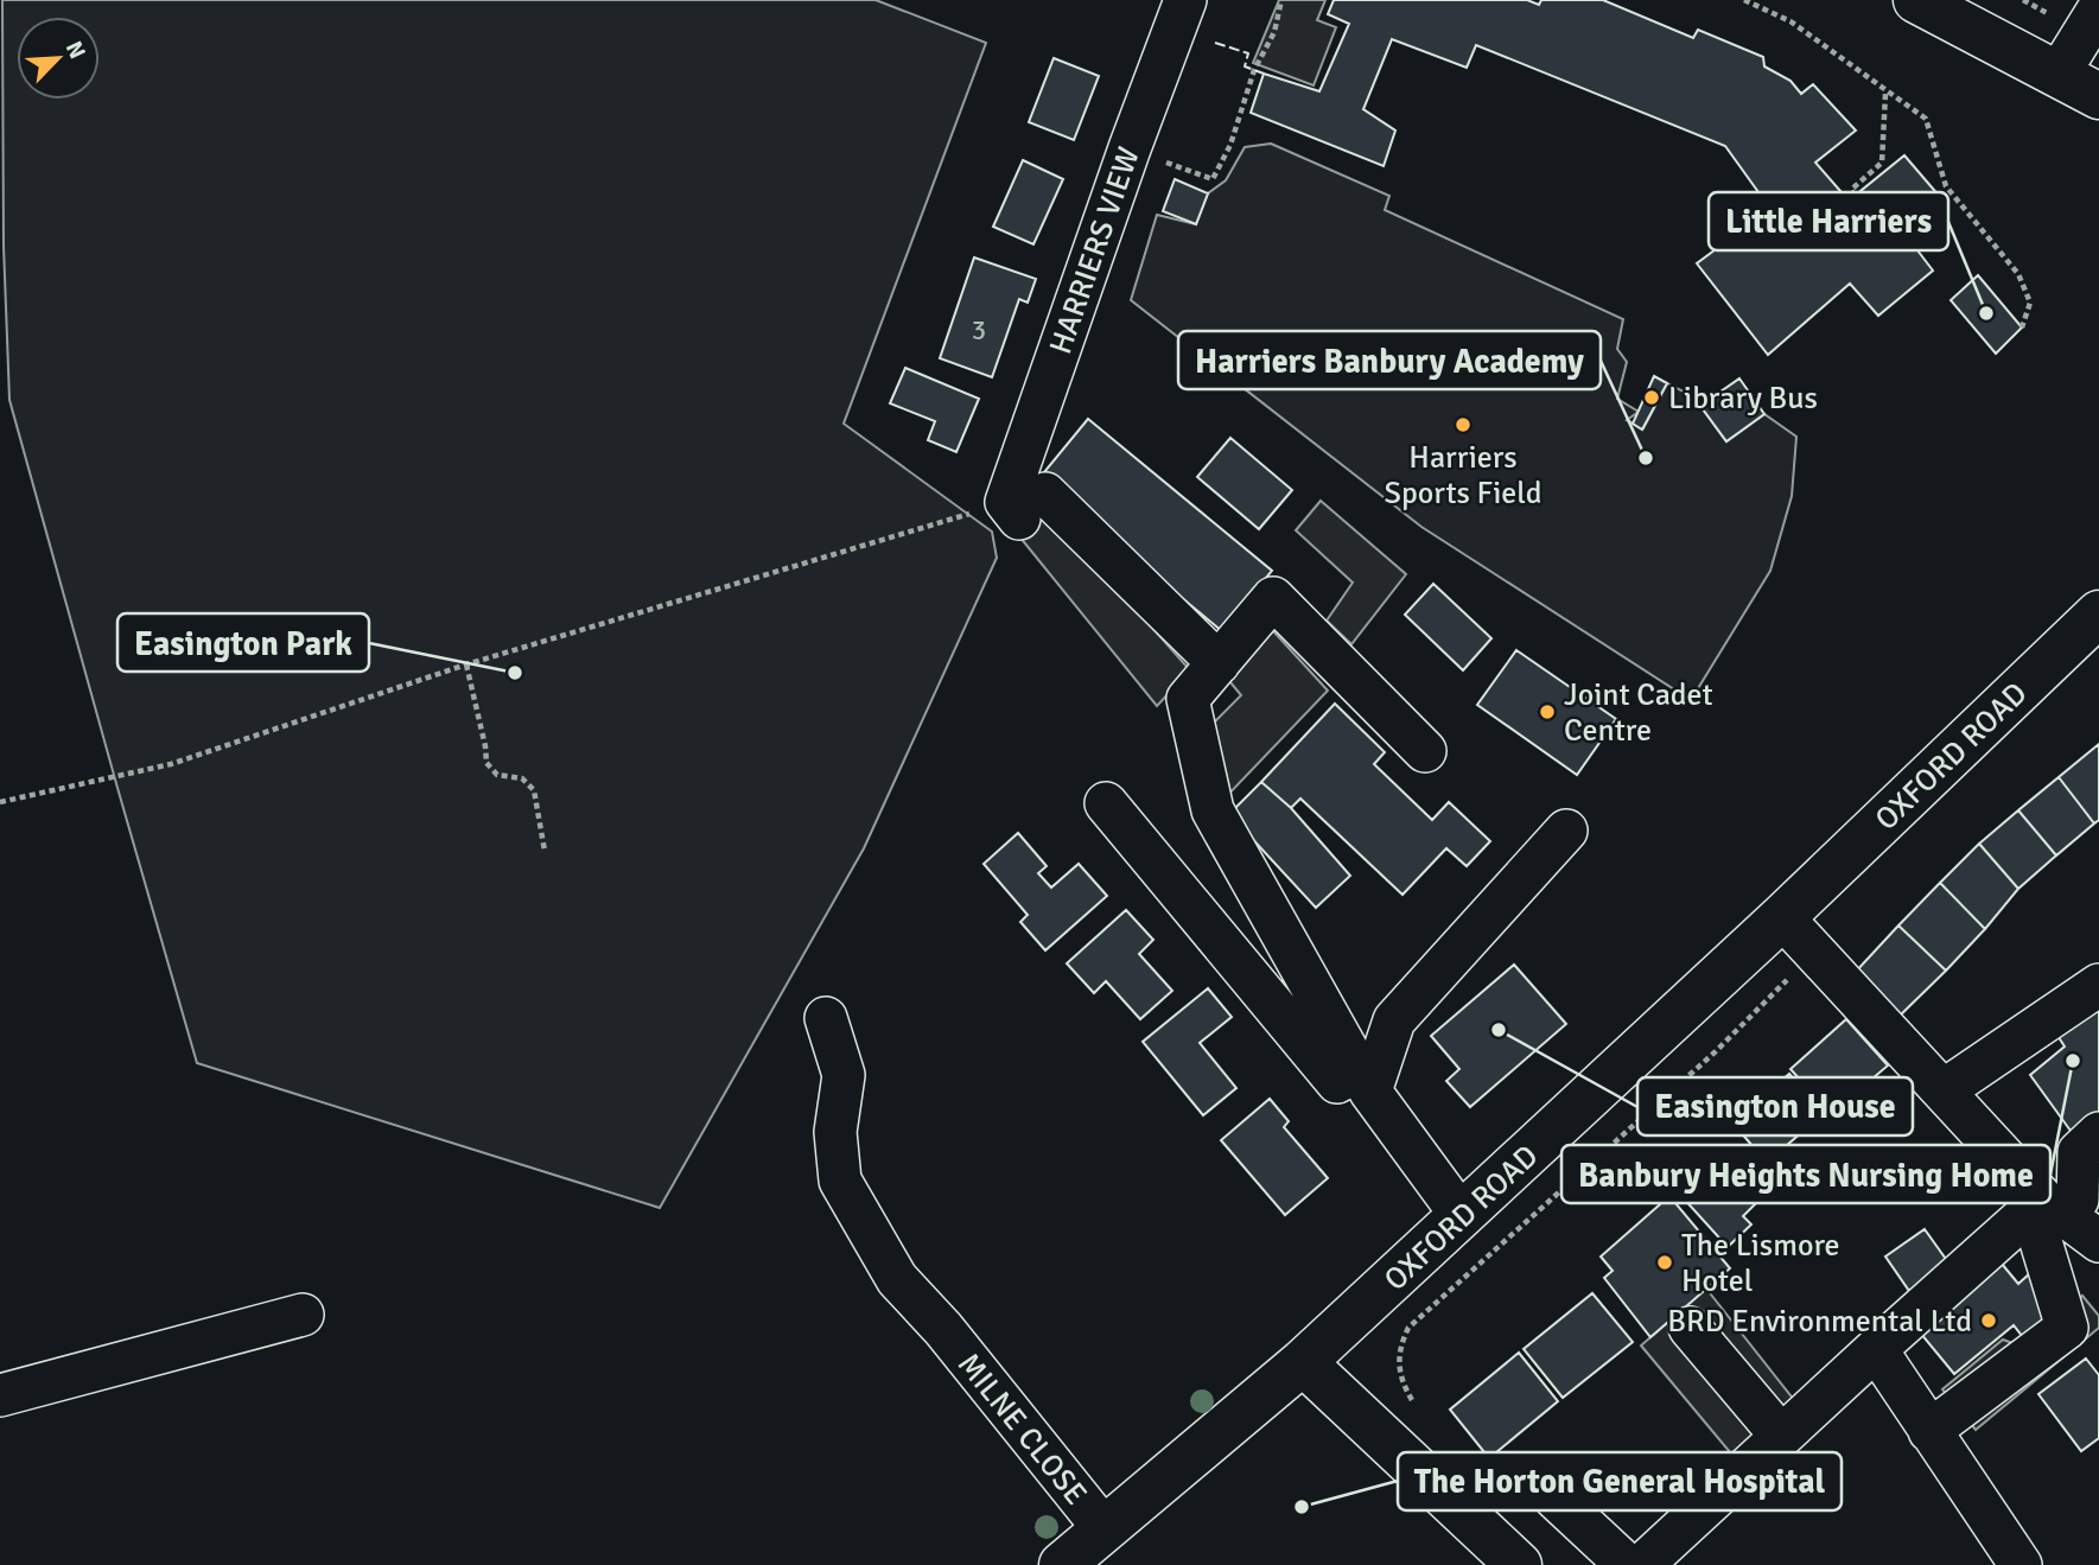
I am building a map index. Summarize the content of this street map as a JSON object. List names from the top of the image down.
{
  "streets": {
    "main road": ["OXFORD ROAD"],
    "street": ["HARRIERS VIEW", "MILNE CLOSE"]
  },
  "crossings": [
    ["OXFORD ROAD", "MILNE CLOSE"]
  ],
  "places": [
    "Little Harriers",
    "Library Bus",
    "Harriers Sports Field",
    "Harriers Banbury Academy",
    "Easington Park",
    "Joint Cadet Centre",
    "Easington House",
    "Banbury Heights Nursing Home",
    "The Lismore Hotel",
    "BRD Environmental Ltd",
    "The Horton General Hospital"
  ],
  "house_numbers": ["3"],
  "north": "top right"
}
